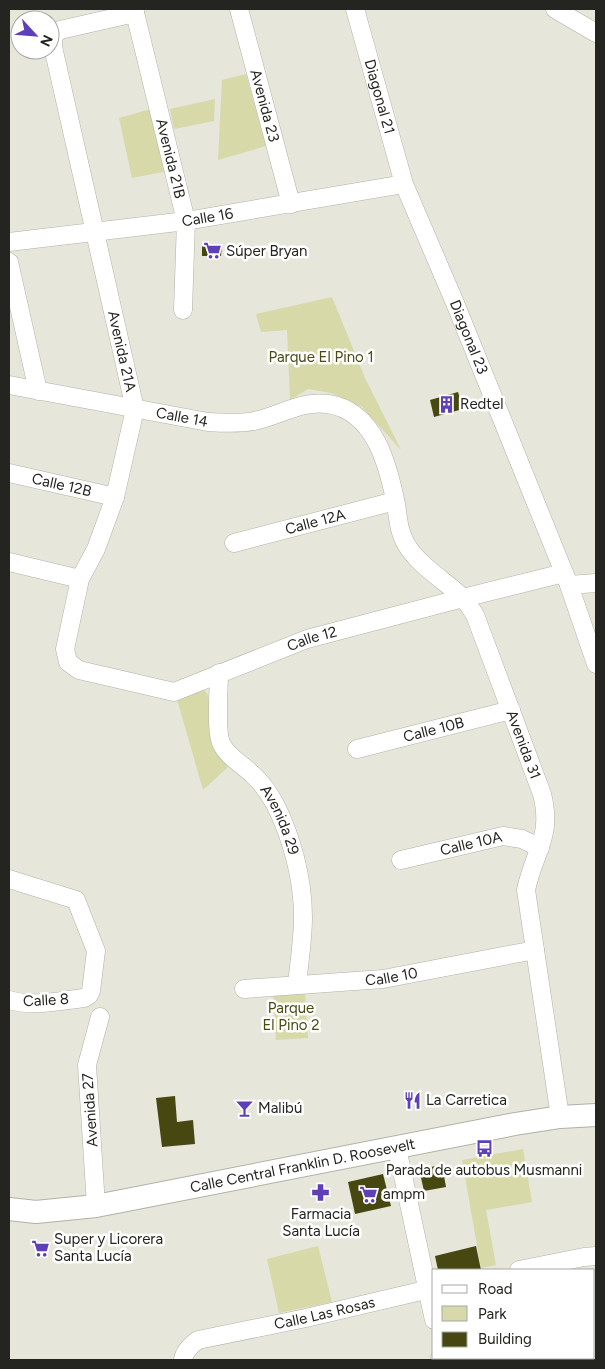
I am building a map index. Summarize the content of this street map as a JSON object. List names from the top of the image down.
{
  "streets": {
    "main road": ["Calle Central Franklin D. Roosevelt"],
    "street": [
      "Diagonal 21",
      "Avenida 23",
      "Avenida 21B",
      "Calle 16",
      "Diagonal 23",
      "Avenida 21A",
      "Calle 14",
      "Calle 12B",
      "Calle 12A",
      "Calle 12",
      "Calle 10B",
      "Avenida 31",
      "Avenida 29",
      "Calle 10A",
      "Calle 10",
      "Calle 8",
      "Avenida 27",
      "Calle Las Rosas"
    ]
  },
  "crossings": [
    ["Diagonal 21", "Calle 16"],
    ["Diagonal 21", "Diagonal 23"],
    ["Avenida 23", "Calle 16"],
    ["Avenida 21B", "Calle 16"],
    ["Avenida 21B", "Avenida 21A"],
    ["Calle 16", "Diagonal 23"],
    ["Calle 16", "Avenida 21A"],
    ["Diagonal 23", "Calle 12"],
    ["Avenida 21A", "Calle 14"],
    ["Avenida 21A", "Calle 12B"],
    ["Avenida 21A", "Calle 12"],
    ["Calle 14", "Avenida 31"],
    ["Calle 12A", "Avenida 31"],
    ["Calle 12", "Avenida 31"],
    ["Calle 12", "Avenida 29"],
    ["Calle 10B", "Avenida 31"],
    ["Avenida 31", "Calle 10A"],
    ["Avenida 31", "Calle 10"],
    ["Avenida 31", "Calle Central Franklin D. Roosevelt"],
    ["Avenida 29", "Calle 10"],
    ["Avenida 27", "Calle Central Franklin D. Roosevelt"]
  ],
  "parks": ["Parque El Pino 1", "Parque El Pino 2"],
  "places": {
    "supermarket": ["Súper Bryan", "ampm", "Super y Licorera Santa Lucía"],
    "building": ["Redtel"],
    "restaurant": ["La Carretica"],
    "bar": ["Malibú"],
    "bus stop": ["Parada de autobus Musmanni"],
    "pharmacy": ["Farmacia Santa Lucía"]
  },
  "legend": ["Road", "Park", "Building"],
  "north": "bottom right"
}
